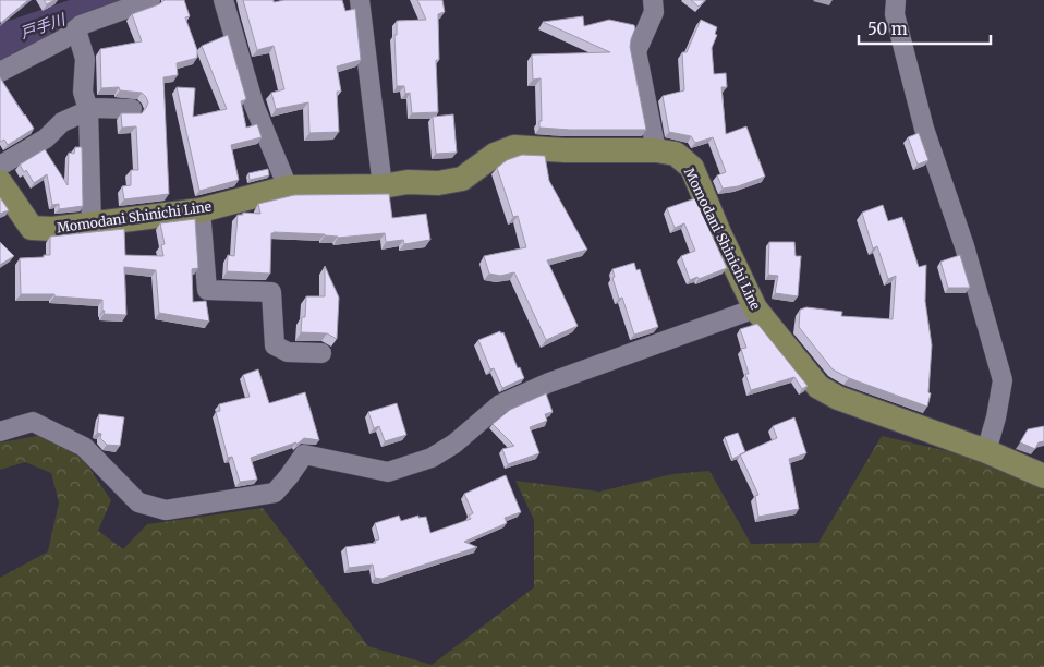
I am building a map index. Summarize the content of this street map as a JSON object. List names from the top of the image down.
{
  "streets": {
    "main road": ["Momodani Shinichi Line"]
  },
  "water": ["戸手川"],
  "scale_bar": "50 m"
}
